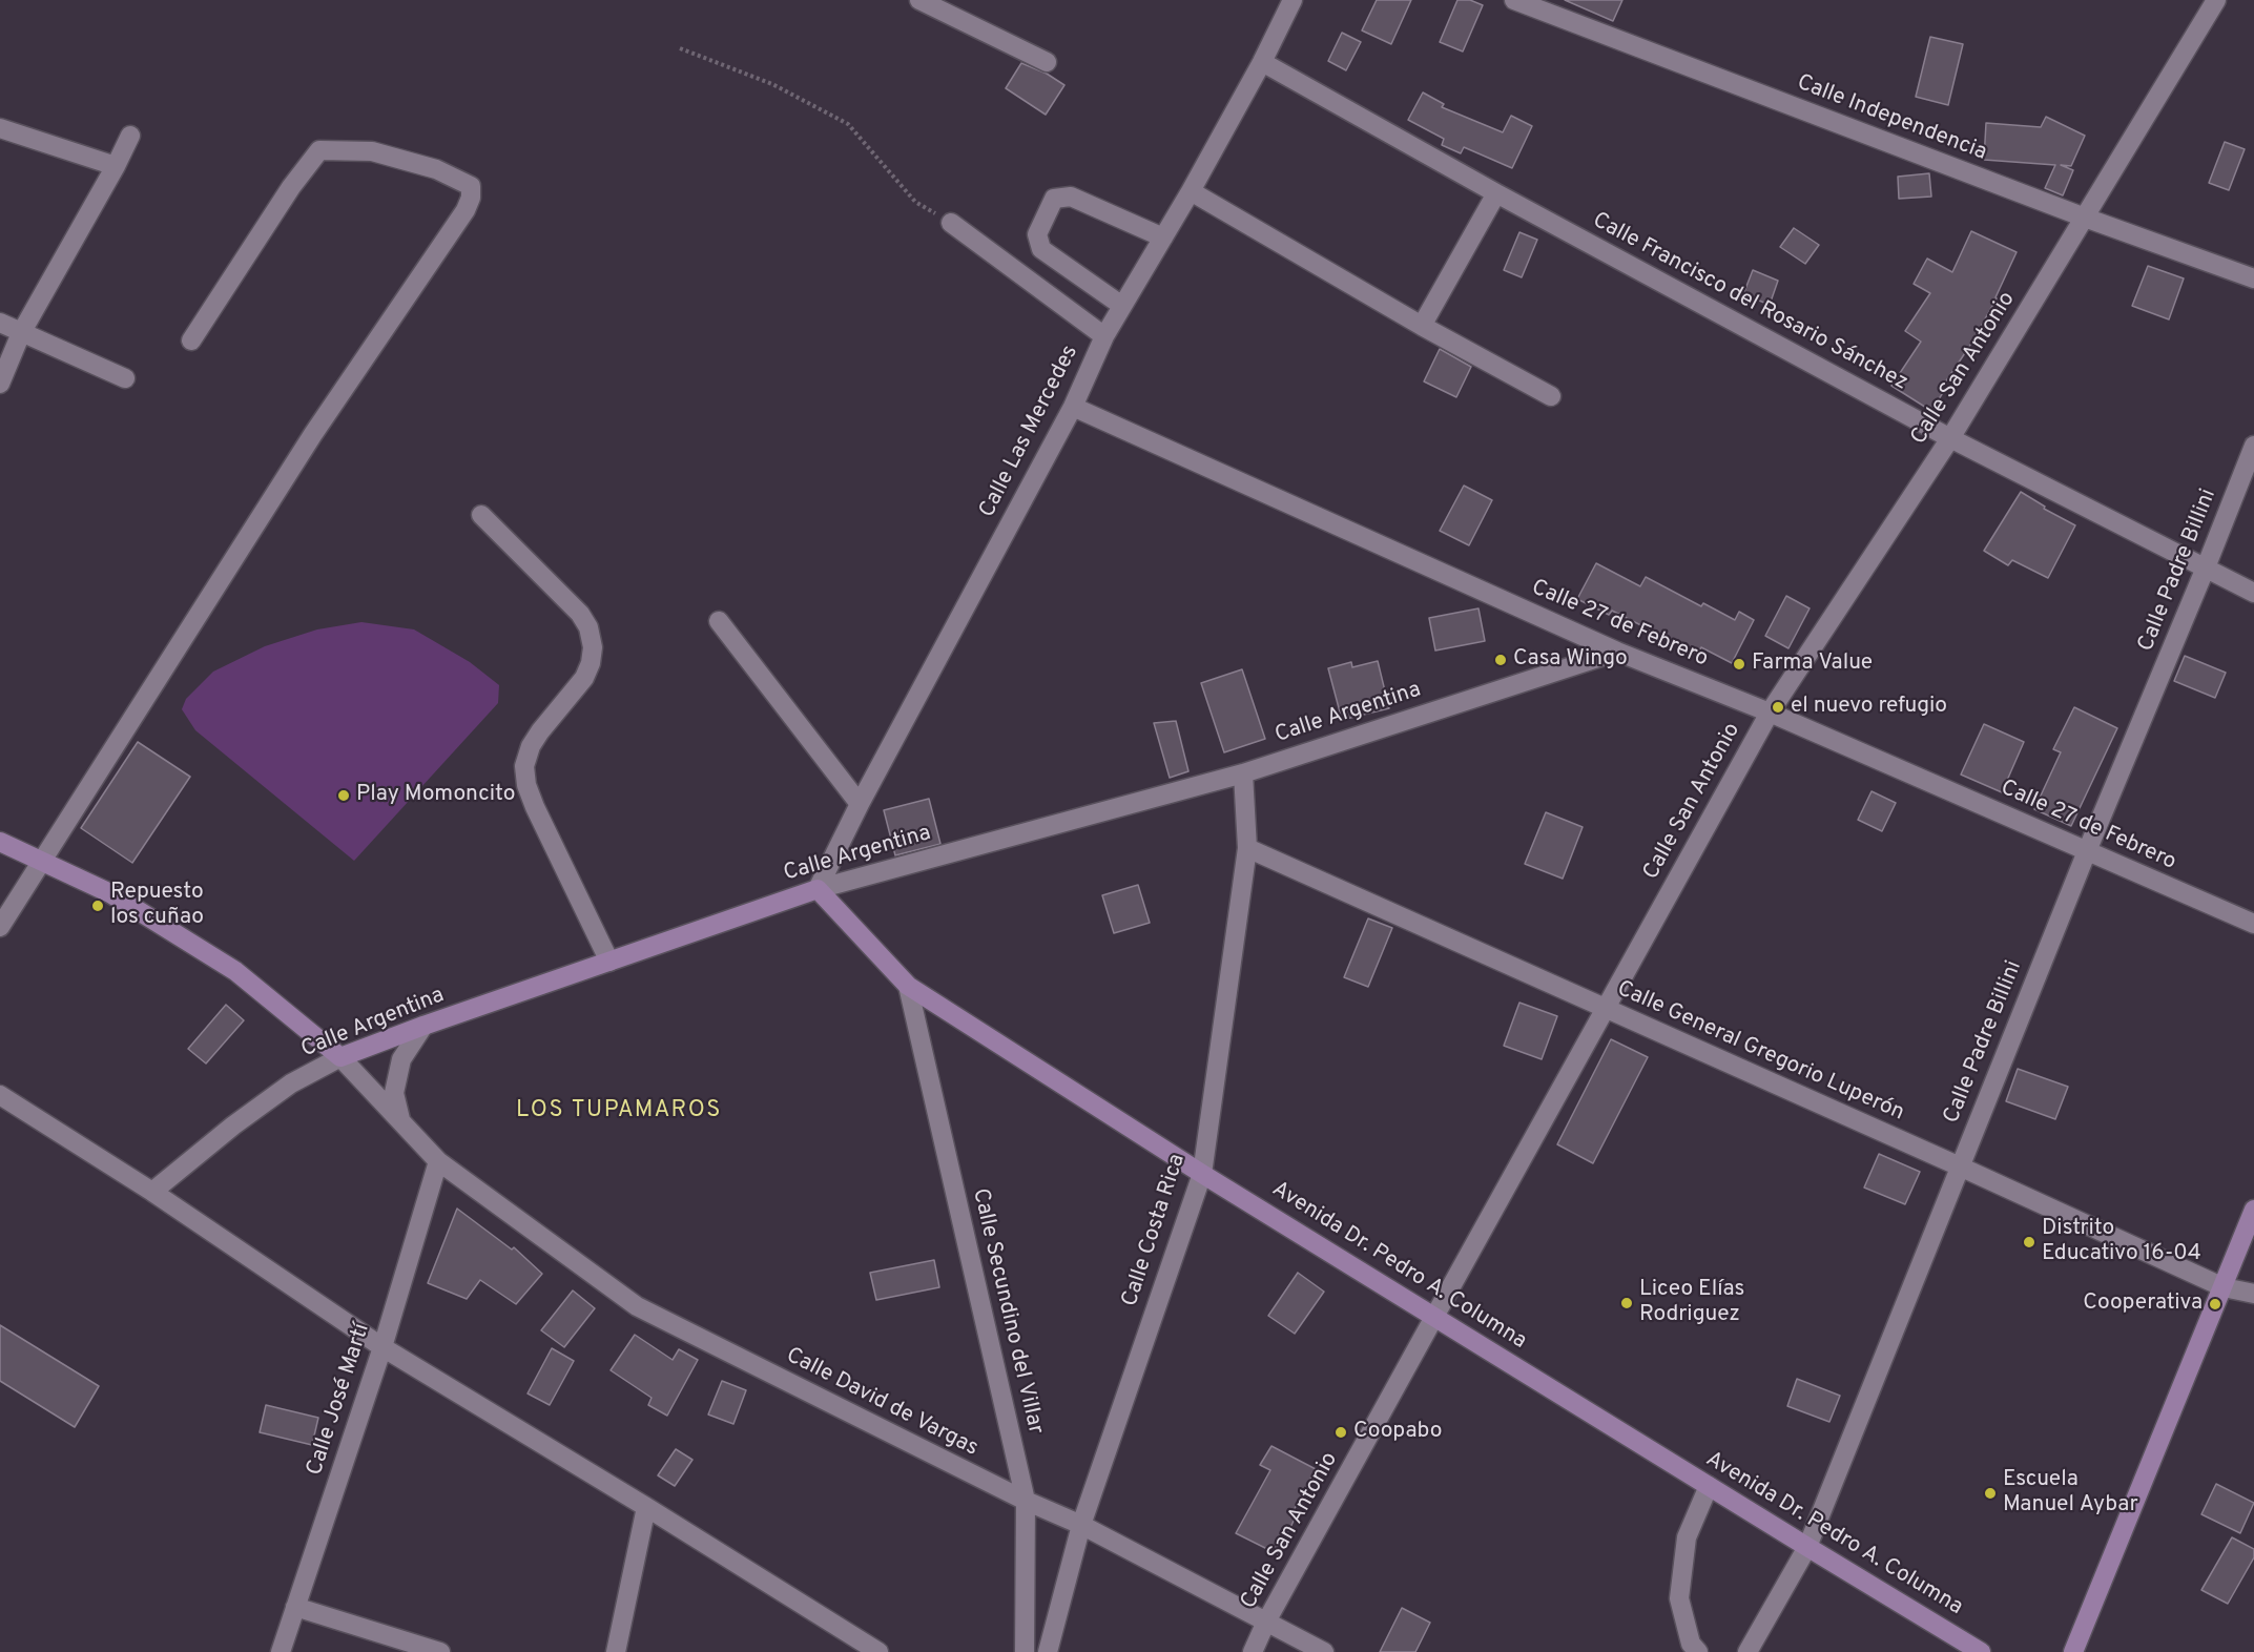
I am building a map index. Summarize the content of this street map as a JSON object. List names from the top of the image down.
{
  "streets": {
    "main road": ["Calle Argentina", "Avenida Dr. Pedro A. Columna"],
    "street": [
      "Calle Independencia",
      "Calle Francisco del Rosario Sánchez",
      "Calle San Antonio",
      "Calle Las Mercedes",
      "Calle Padre Billini",
      "Calle 27 de Febrero",
      "Calle General Gregorio Luperón",
      "Calle Costa Rica",
      "Calle Secundino del Villar",
      "Calle José Martí",
      "Calle David de Vargas"
    ]
  },
  "crossings": [
    ["Calle Independencia", "Calle San Antonio"],
    ["Calle Francisco del Rosario Sánchez", "Calle San Antonio"],
    ["Calle Francisco del Rosario Sánchez", "Calle Las Mercedes"],
    ["Calle Francisco del Rosario Sánchez", "Calle Padre Billini"],
    ["Calle San Antonio", "Calle 27 de Febrero"],
    ["Calle San Antonio", "Calle General Gregorio Luperón"],
    ["Calle San Antonio", "Avenida Dr. Pedro A. Columna"],
    ["Calle San Antonio", "Calle David de Vargas"],
    ["Calle Las Mercedes", "Calle 27 de Febrero"],
    ["Calle Las Mercedes", "Calle Argentina"],
    ["Calle Las Mercedes", "Avenida Dr. Pedro A. Columna"],
    ["Calle Padre Billini", "Calle 27 de Febrero"],
    ["Calle Padre Billini", "Calle General Gregorio Luperón"],
    ["Calle Padre Billini", "Avenida Dr. Pedro A. Columna"],
    ["Calle 27 de Febrero", "Calle Argentina"],
    ["Calle Argentina", "Calle Costa Rica"],
    ["Calle Argentina", "Avenida Dr. Pedro A. Columna"],
    ["Calle Argentina", "Calle David de Vargas"],
    ["Calle General Gregorio Luperón", "Calle Costa Rica"],
    ["Calle Costa Rica", "Avenida Dr. Pedro A. Columna"],
    ["Calle Costa Rica", "Calle David de Vargas"],
    ["Avenida Dr. Pedro A. Columna", "Calle Secundino del Villar"],
    ["Calle Secundino del Villar", "Calle David de Vargas"],
    ["Calle José Martí", "Calle David de Vargas"]
  ],
  "districts": ["LOS TUPAMAROS"],
  "places": [
    "Casa Wingo",
    "Farma Value",
    "el nuevo refugio",
    "Play Momoncito",
    "Repuesto los cuñao",
    "Distrito Educativo 16-04",
    "Liceo Elías Rodriguez",
    "Cooperativa",
    "Coopabo",
    "Escuela Manuel Aybar"
  ]
}
